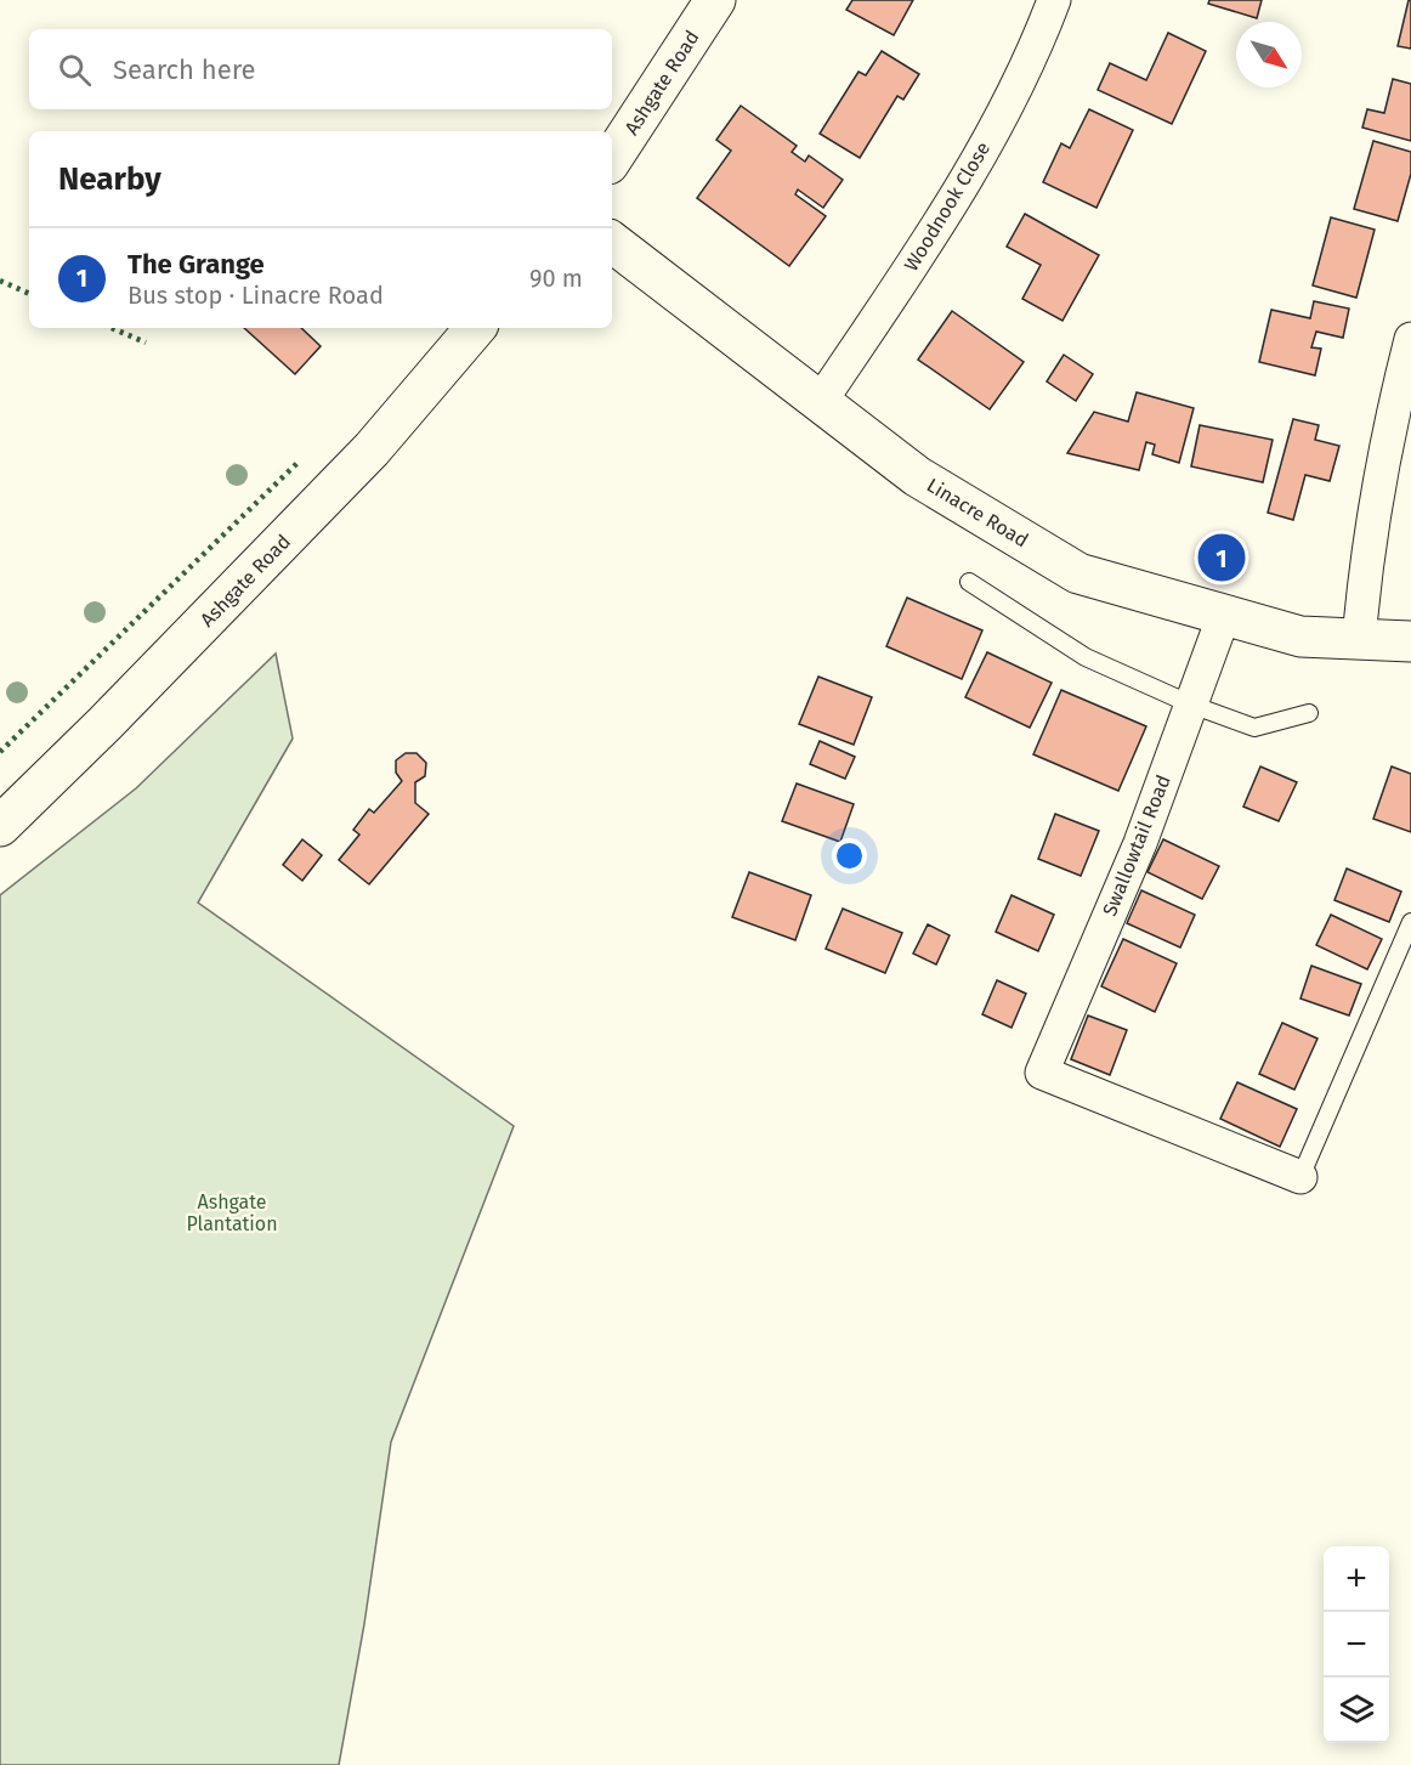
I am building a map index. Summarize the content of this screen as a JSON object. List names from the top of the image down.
{
  "streets": {
    "street": [
      "Ashgate Road",
      "Woodnook Close",
      "Linacre Road",
      "Swallowtail Road"
    ]
  },
  "crossings": [
    ["Woodnook Close", "Linacre Road"],
    ["Linacre Road", "Swallowtail Road"]
  ],
  "parks": ["Ashgate Plantation"],
  "north": "bottom right",
  "page": {
    "search": "Search here",
    "heading": "Nearby",
    "list": [
      {
        "mark": "1",
        "name": "The Grange",
        "note": "Bus stop · Linacre Road",
        "value": "90 m"
      }
    ],
    "pins": "1",
    "map_buttons": ["+", "−"]
  }
}
